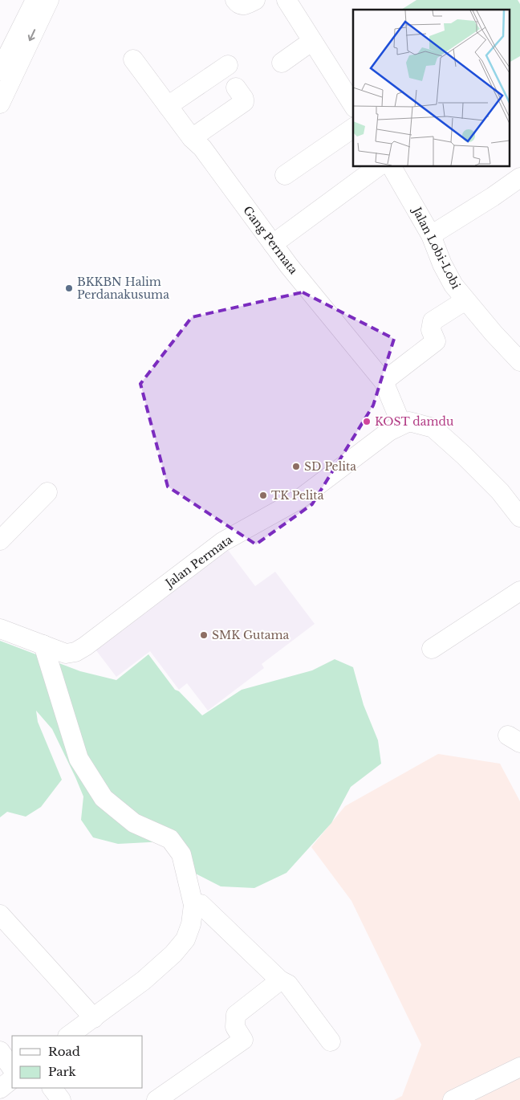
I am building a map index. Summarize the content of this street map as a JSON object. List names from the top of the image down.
{
  "streets": {
    "street": ["Gang Permata", "Jalan Lobi-Lobi", "Jalan Permata"]
  },
  "crossings": [
    ["Gang Permata", "Jalan Permata"]
  ],
  "places": [
    "BKKBN Halim Perdanakusuma",
    "KOST damdu",
    "SD Pelita",
    "TK Pelita",
    "SMK Gutama"
  ],
  "legend": ["Road", "Park"]
}
